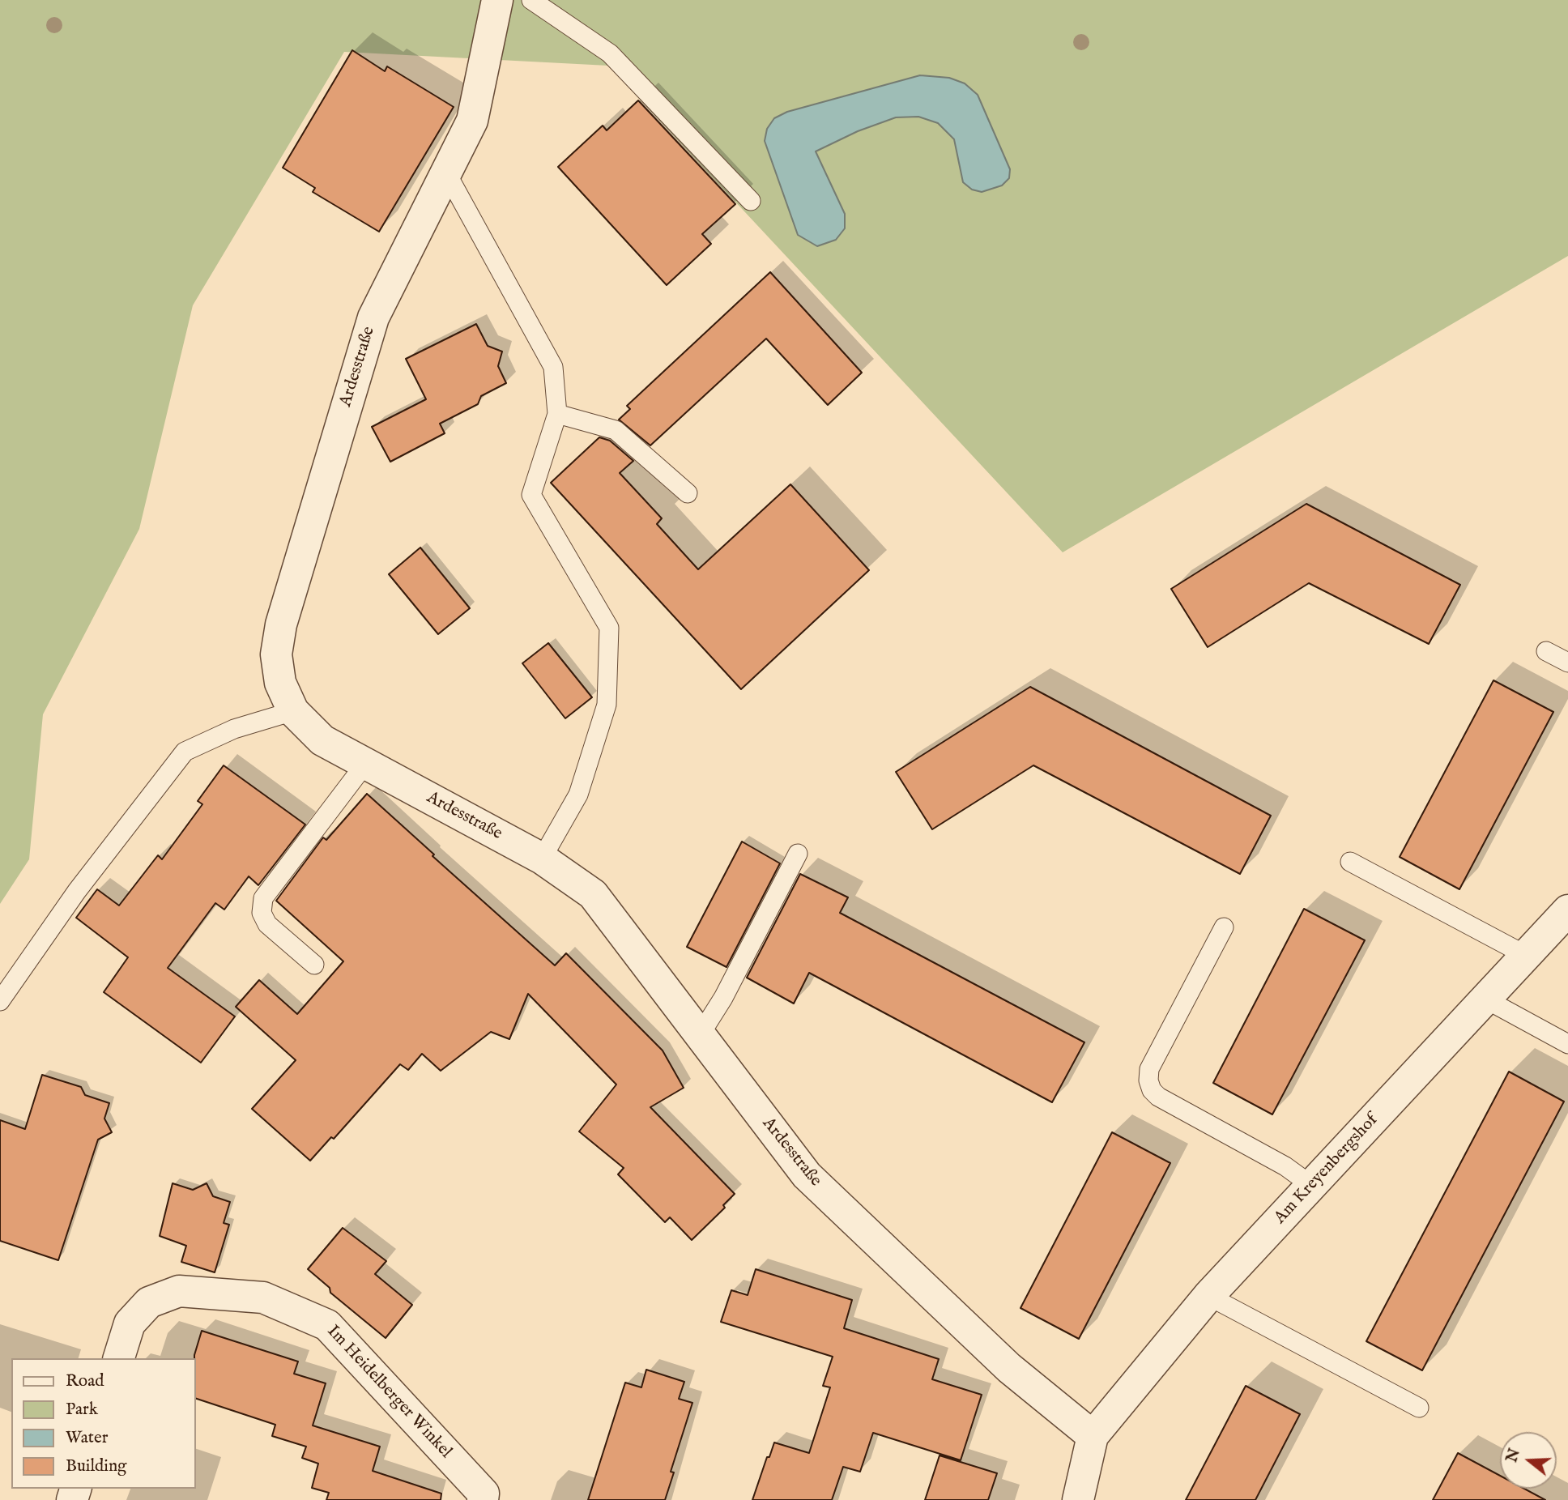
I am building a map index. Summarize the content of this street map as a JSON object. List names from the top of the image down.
{
  "streets": {
    "street": ["Ardesstraße", "Am Kreyenbergshof", "Im Heidelberger Winkel"]
  },
  "crossings": [
    ["Ardesstraße", "Am Kreyenbergshof"]
  ],
  "legend": [
    "Road",
    "Park",
    "Water",
    "Building"
  ],
  "north": "left"
}
